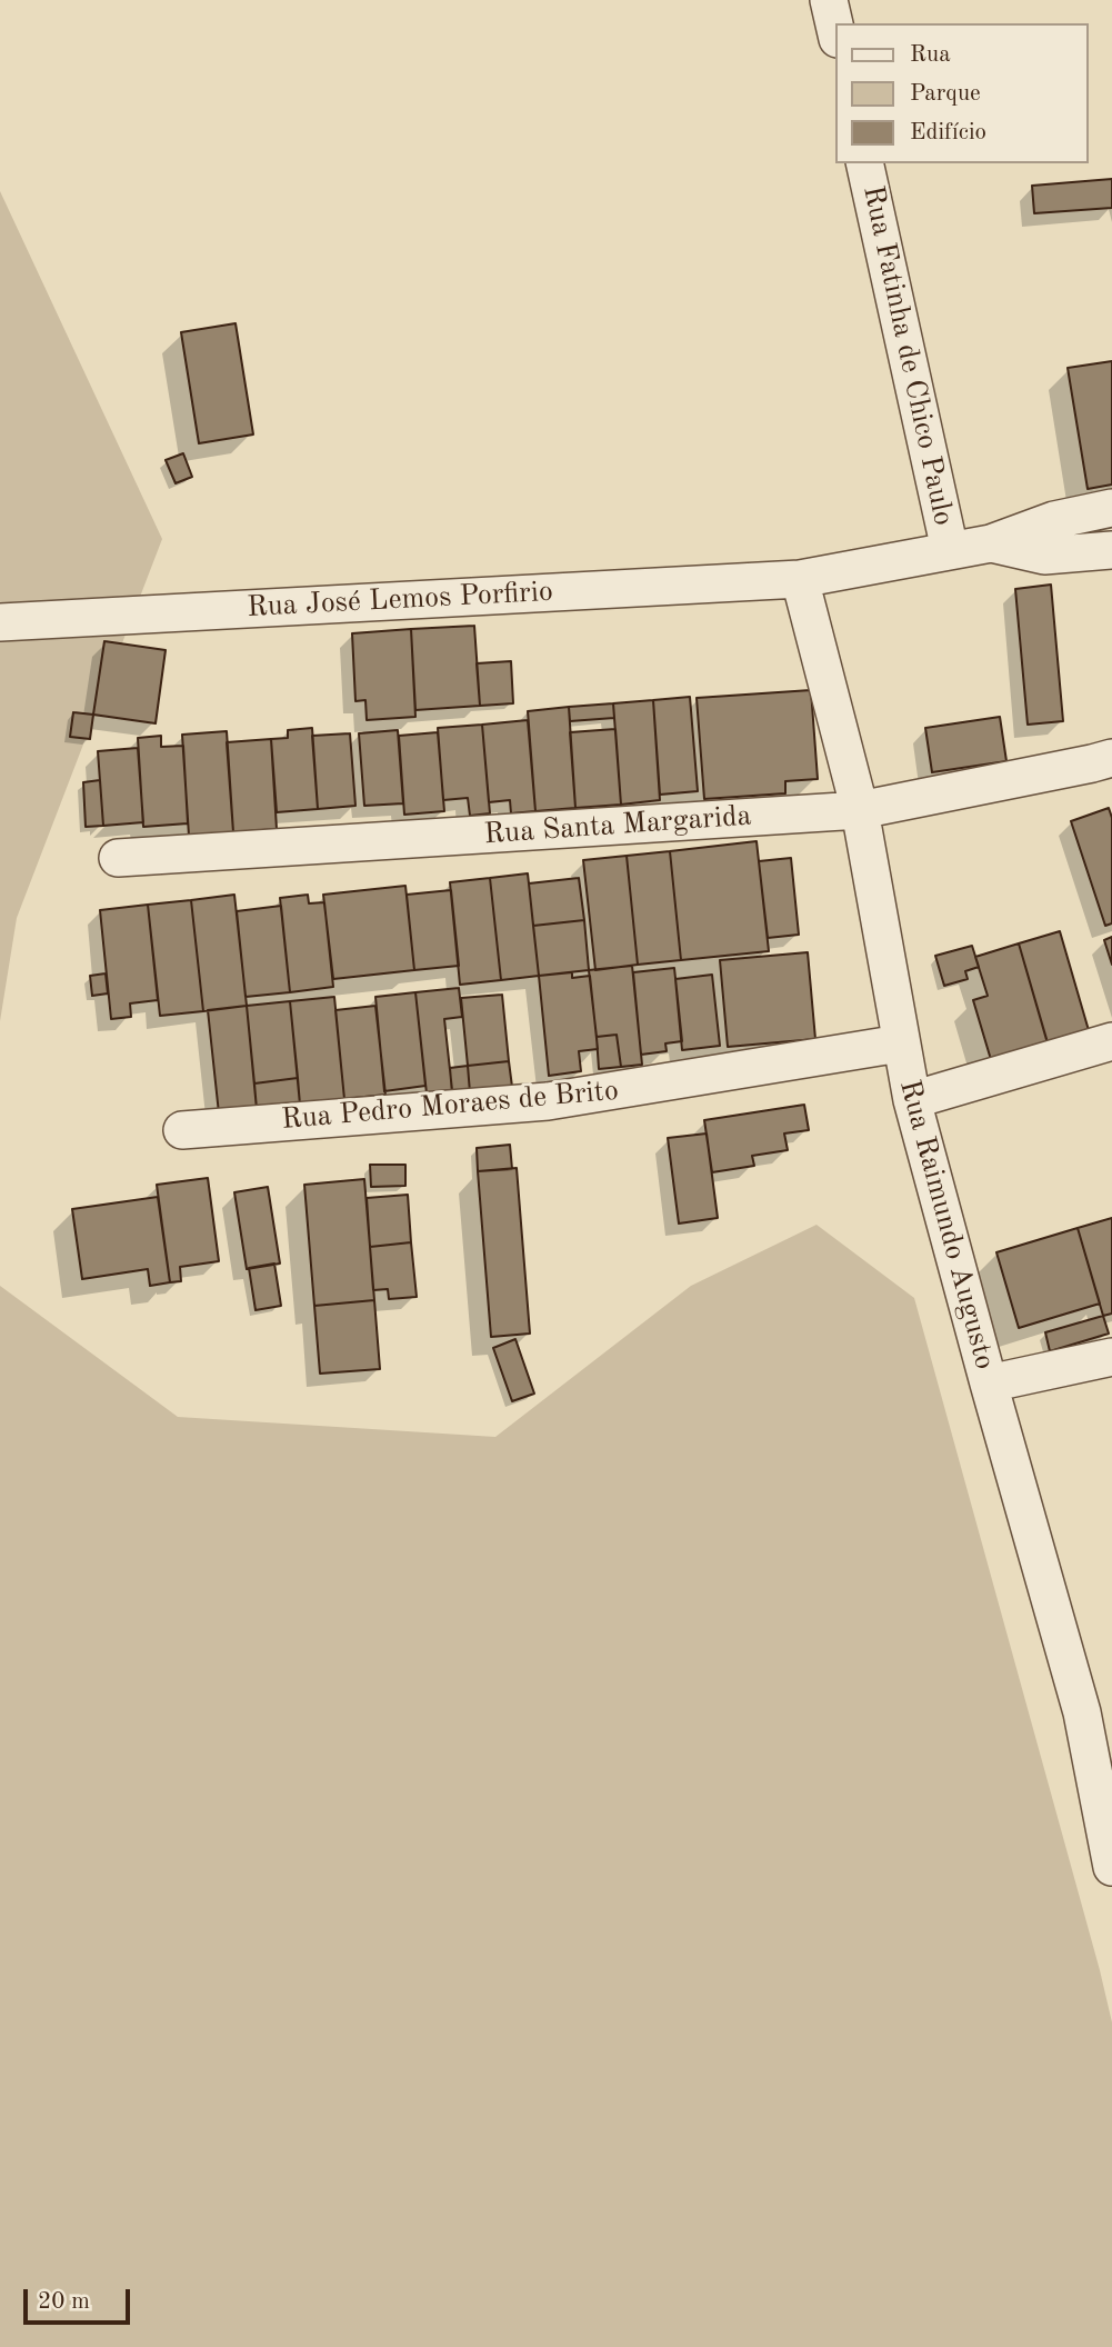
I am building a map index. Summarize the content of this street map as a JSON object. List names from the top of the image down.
{
  "streets": {
    "street": [
      "Rua Fatinha de Chico Paulo",
      "Rua José Lemos Porfirio",
      "Rua Santa Margarida",
      "Rua Pedro Moraes de Brito",
      "Rua Raimundo Augusto"
    ]
  },
  "crossings": [
    ["Rua Fatinha de Chico Paulo", "Rua José Lemos Porfirio"],
    ["Rua José Lemos Porfirio", "Rua Raimundo Augusto"],
    ["Rua Santa Margarida", "Rua Raimundo Augusto"],
    ["Rua Pedro Moraes de Brito", "Rua Raimundo Augusto"]
  ],
  "legend": ["Rua", "Parque", "Edifício"],
  "scale_bar": "20 m"
}
